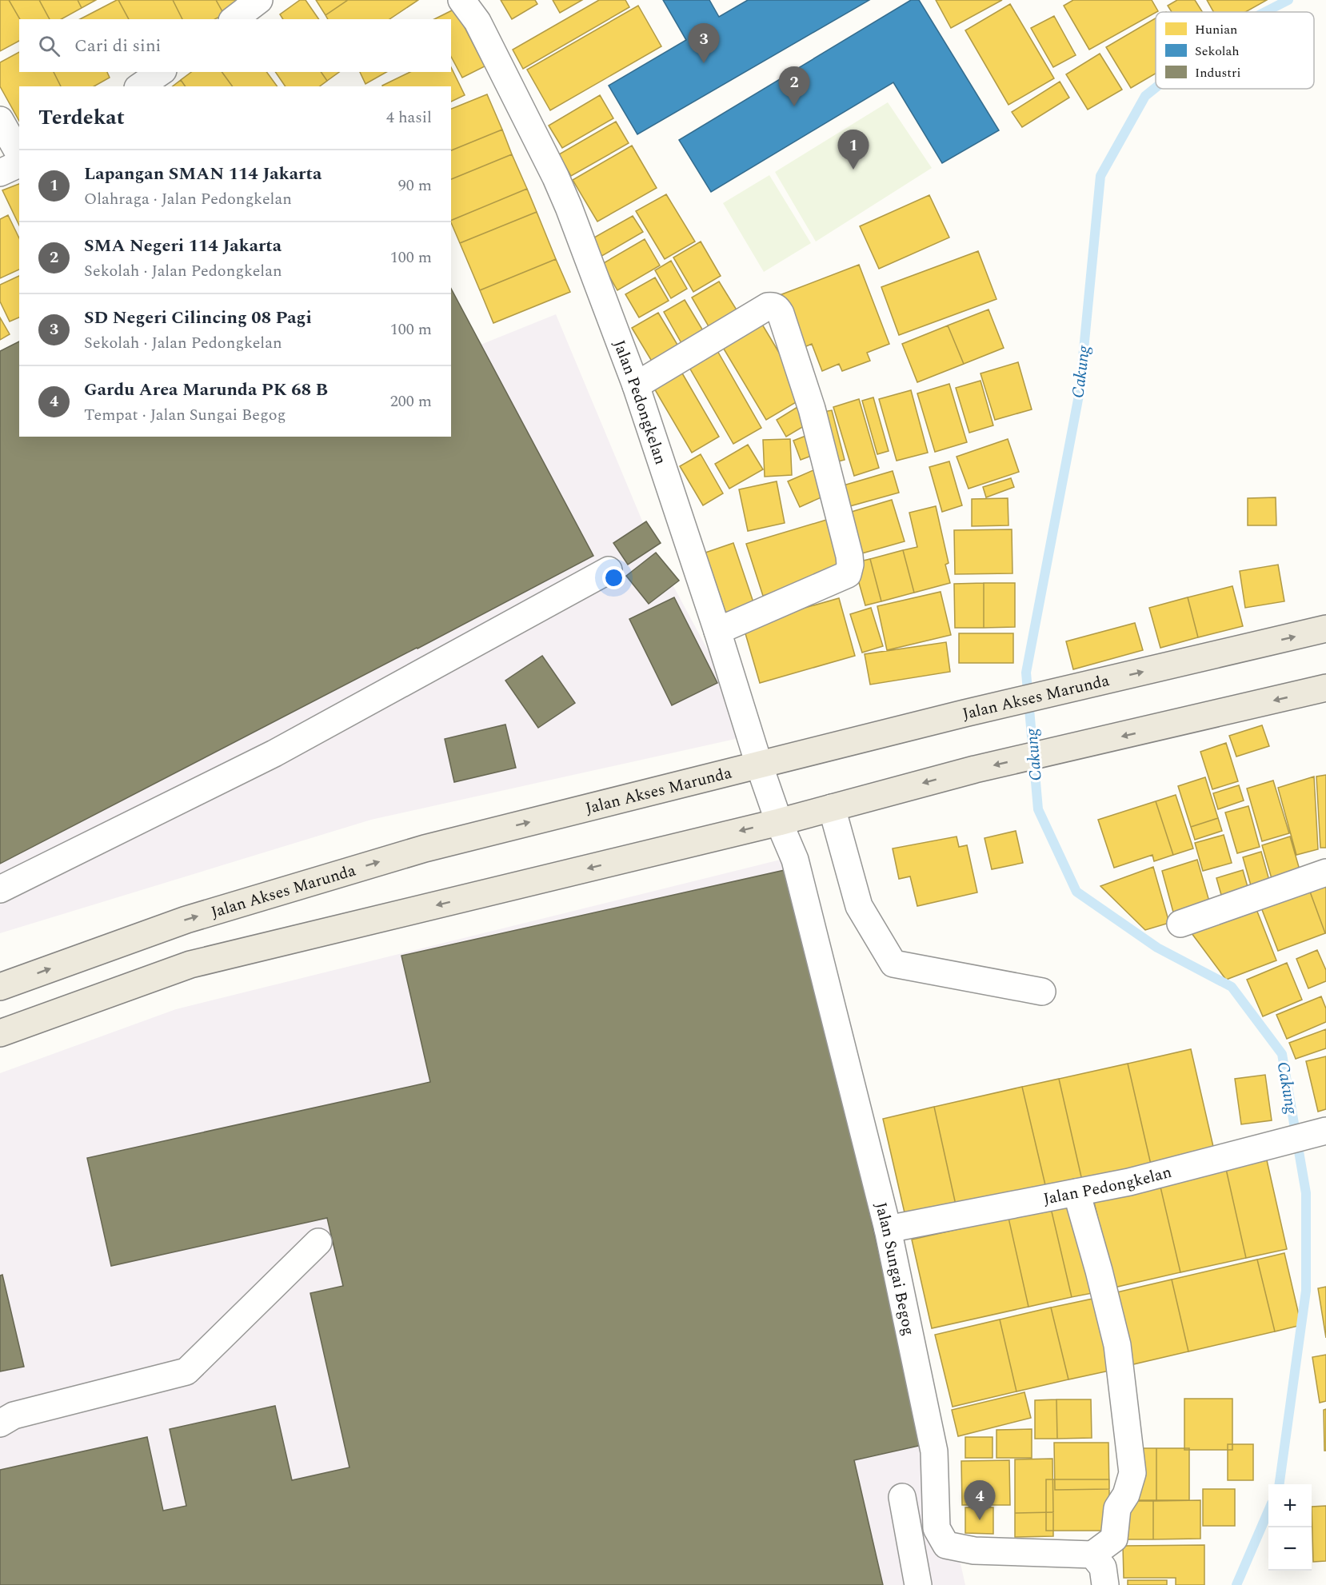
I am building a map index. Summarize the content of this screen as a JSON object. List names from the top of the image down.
{
  "streets": {
    "main road": ["Jalan Akses Marunda"],
    "street": ["Jalan Pedongkelan", "Jalan Sungai Begog"]
  },
  "crossings": [
    ["Jalan Pedongkelan", "Jalan Akses Marunda"],
    ["Jalan Pedongkelan", "Jalan Sungai Begog"]
  ],
  "water": ["Cakung"],
  "legend": ["Hunian", "Sekolah", "Industri"],
  "page": {
    "search": "Cari di sini",
    "pins": [
      "3",
      "2",
      "1",
      "4"
    ],
    "heading": ["Terdekat", "4 hasil"],
    "list": [
      {
        "mark": "1",
        "name": "Lapangan SMAN 114 Jakarta",
        "note": "Olahraga · Jalan Pedongkelan",
        "value": "90 m"
      },
      {
        "mark": "2",
        "name": "SMA Negeri 114 Jakarta",
        "note": "Sekolah · Jalan Pedongkelan",
        "value": "100 m"
      },
      {
        "mark": "3",
        "name": "SD Negeri Cilincing 08 Pagi",
        "note": "Sekolah · Jalan Pedongkelan",
        "value": "100 m"
      },
      {
        "mark": "4",
        "name": "Gardu Area Marunda PK 68 B",
        "note": "Tempat · Jalan Sungai Begog",
        "value": "200 m"
      }
    ],
    "map_buttons": ["+", "−"]
  }
}
